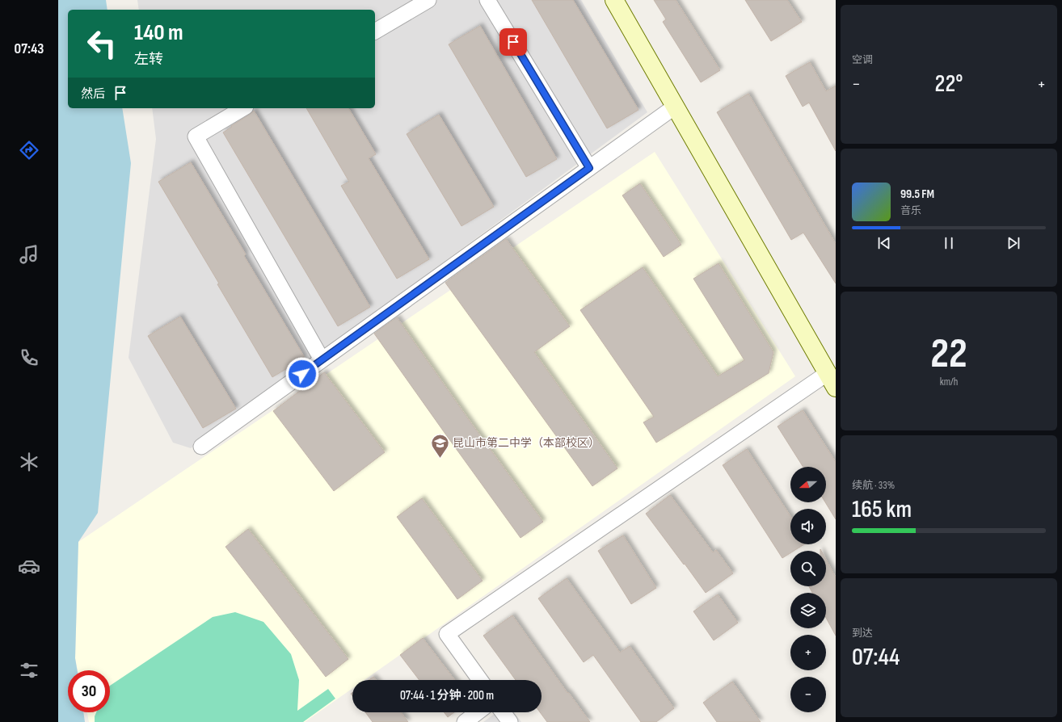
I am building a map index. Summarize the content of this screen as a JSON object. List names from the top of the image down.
{
  "places": {
    "school or university": ["昆山市第二中学（本部校区）"]
  },
  "north": "left",
  "page": {
    "tabs": "07:43",
    "tile": [
      "空调",
      ["22", "km/h"],
      ["续航 · 33%", "165 km"],
      ["到达", "07:44"]
    ],
    "turn": ["140 m", "左转"],
    "heat": ["−", "22°", "+"],
    "then": "然后",
    "song": ["99.5 FM", "音乐"],
    "map_buttons": ["+", "−"],
    "limit": "30",
    "trip": "07:44 · 1 分钟 · 200 m"
  }
}
